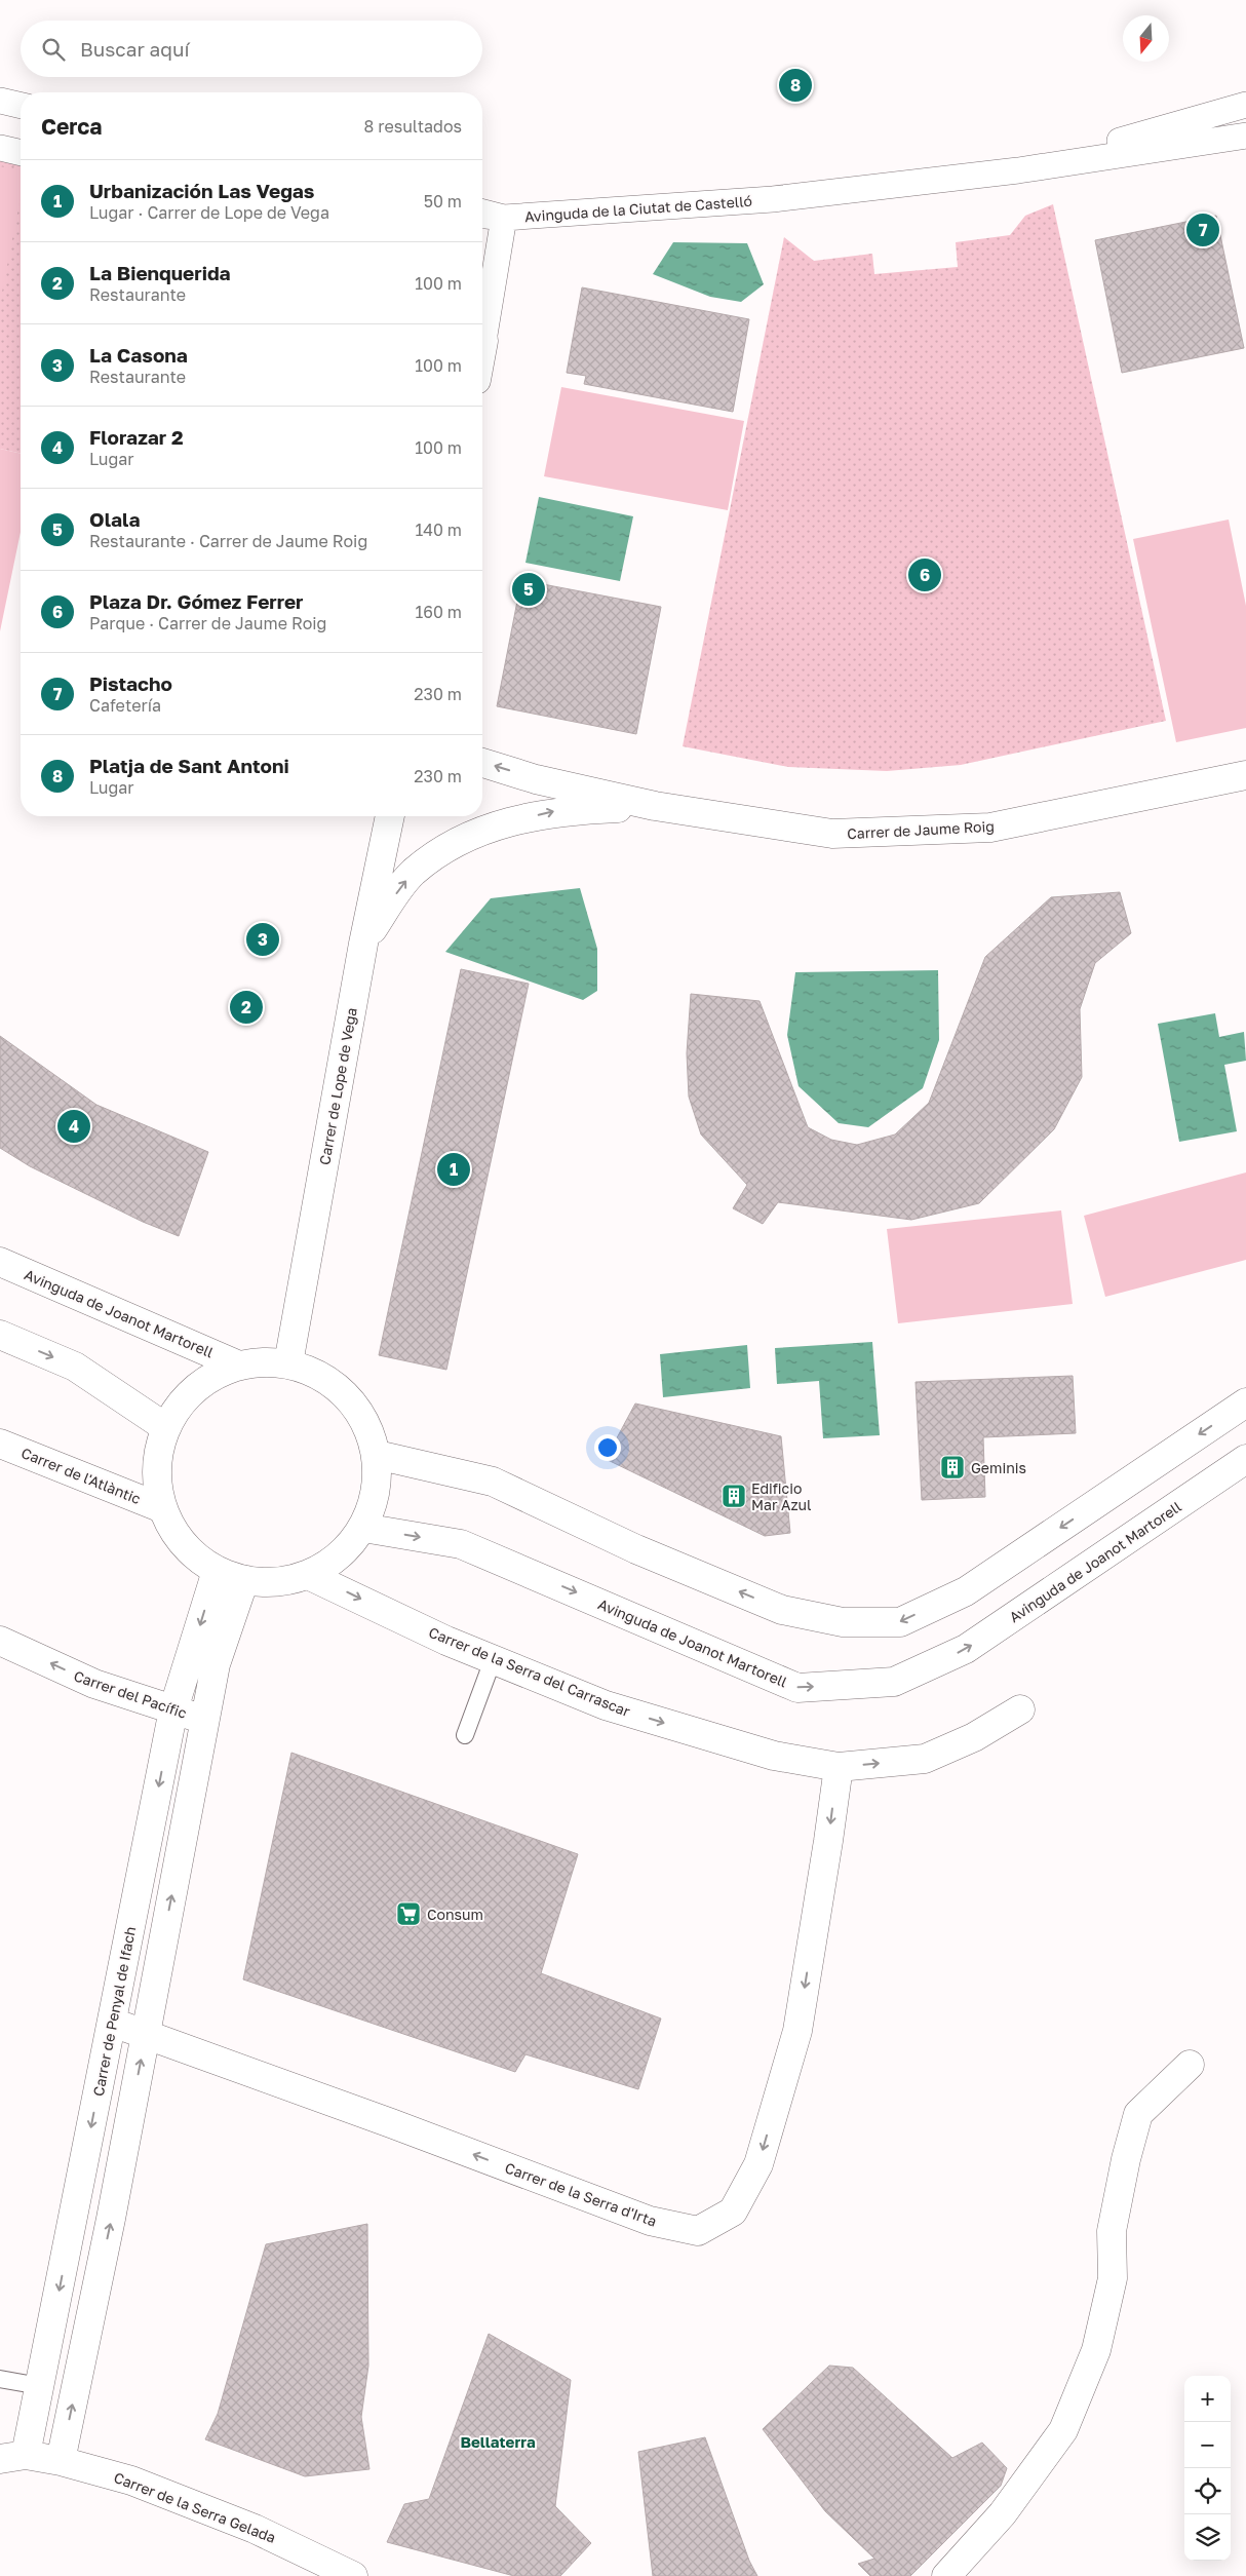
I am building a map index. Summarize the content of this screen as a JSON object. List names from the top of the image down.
{
  "streets": {
    "street": [
      "Avinguda de la Ciutat de Castelló",
      "Carrer de Jaume Roig",
      "Carrer de Lope de Vega",
      "Avinguda de Joanot Martorell",
      "Carrer de l'Atlàntic",
      "Carrer de la Serra del Carrascar",
      "Carrer del Pacífic",
      "Carrer de Penyal de Ifach",
      "Carrer de la Serra d'Irta",
      "Carrer de la Serra Gelada"
    ]
  },
  "crossings": [
    ["Carrer de Jaume Roig", "Carrer de Lope de Vega"],
    ["Carrer de la Serra del Carrascar", "Carrer de la Serra d'Irta"],
    ["Carrer del Pacífic", "Carrer de Penyal de Ifach"],
    ["Carrer de Penyal de Ifach", "Carrer de la Serra d'Irta"],
    ["Carrer de Penyal de Ifach", "Carrer de la Serra Gelada"]
  ],
  "one_way": ["Carrer de la Serra del Carrascar", "Carrer del Pacífic"],
  "districts": ["Bellaterra"],
  "places": {
    "building": ["Geminis", "Edificio Mar Azul"],
    "supermarket": ["Consum"]
  },
  "north": "bottom",
  "page": {
    "search": "Buscar aquí",
    "pins": [
      "8",
      "7",
      "6",
      "5",
      "3",
      "2",
      "4",
      "1"
    ],
    "heading": ["Cerca", "8 resultados"],
    "list": [
      {
        "mark": "1",
        "name": "Urbanización Las Vegas",
        "note": "Lugar · Carrer de Lope de Vega",
        "value": "50 m"
      },
      {
        "mark": "2",
        "name": "La Bienquerida",
        "note": "Restaurante",
        "value": "100 m"
      },
      {
        "mark": "3",
        "name": "La Casona",
        "note": "Restaurante",
        "value": "100 m"
      },
      {
        "mark": "4",
        "name": "Florazar 2",
        "note": "Lugar",
        "value": "100 m"
      },
      {
        "mark": "5",
        "name": "Olala",
        "note": "Restaurante · Carrer de Jaume Roig",
        "value": "140 m"
      },
      {
        "mark": "6",
        "name": "Plaza Dr. Gómez Ferrer",
        "note": "Parque · Carrer de Jaume Roig",
        "value": "160 m"
      },
      {
        "mark": "7",
        "name": "Pistacho",
        "note": "Cafetería",
        "value": "230 m"
      },
      {
        "mark": "8",
        "name": "Platja de Sant Antoni",
        "note": "Lugar",
        "value": "230 m"
      }
    ],
    "map_buttons": ["+", "−"]
  }
}
